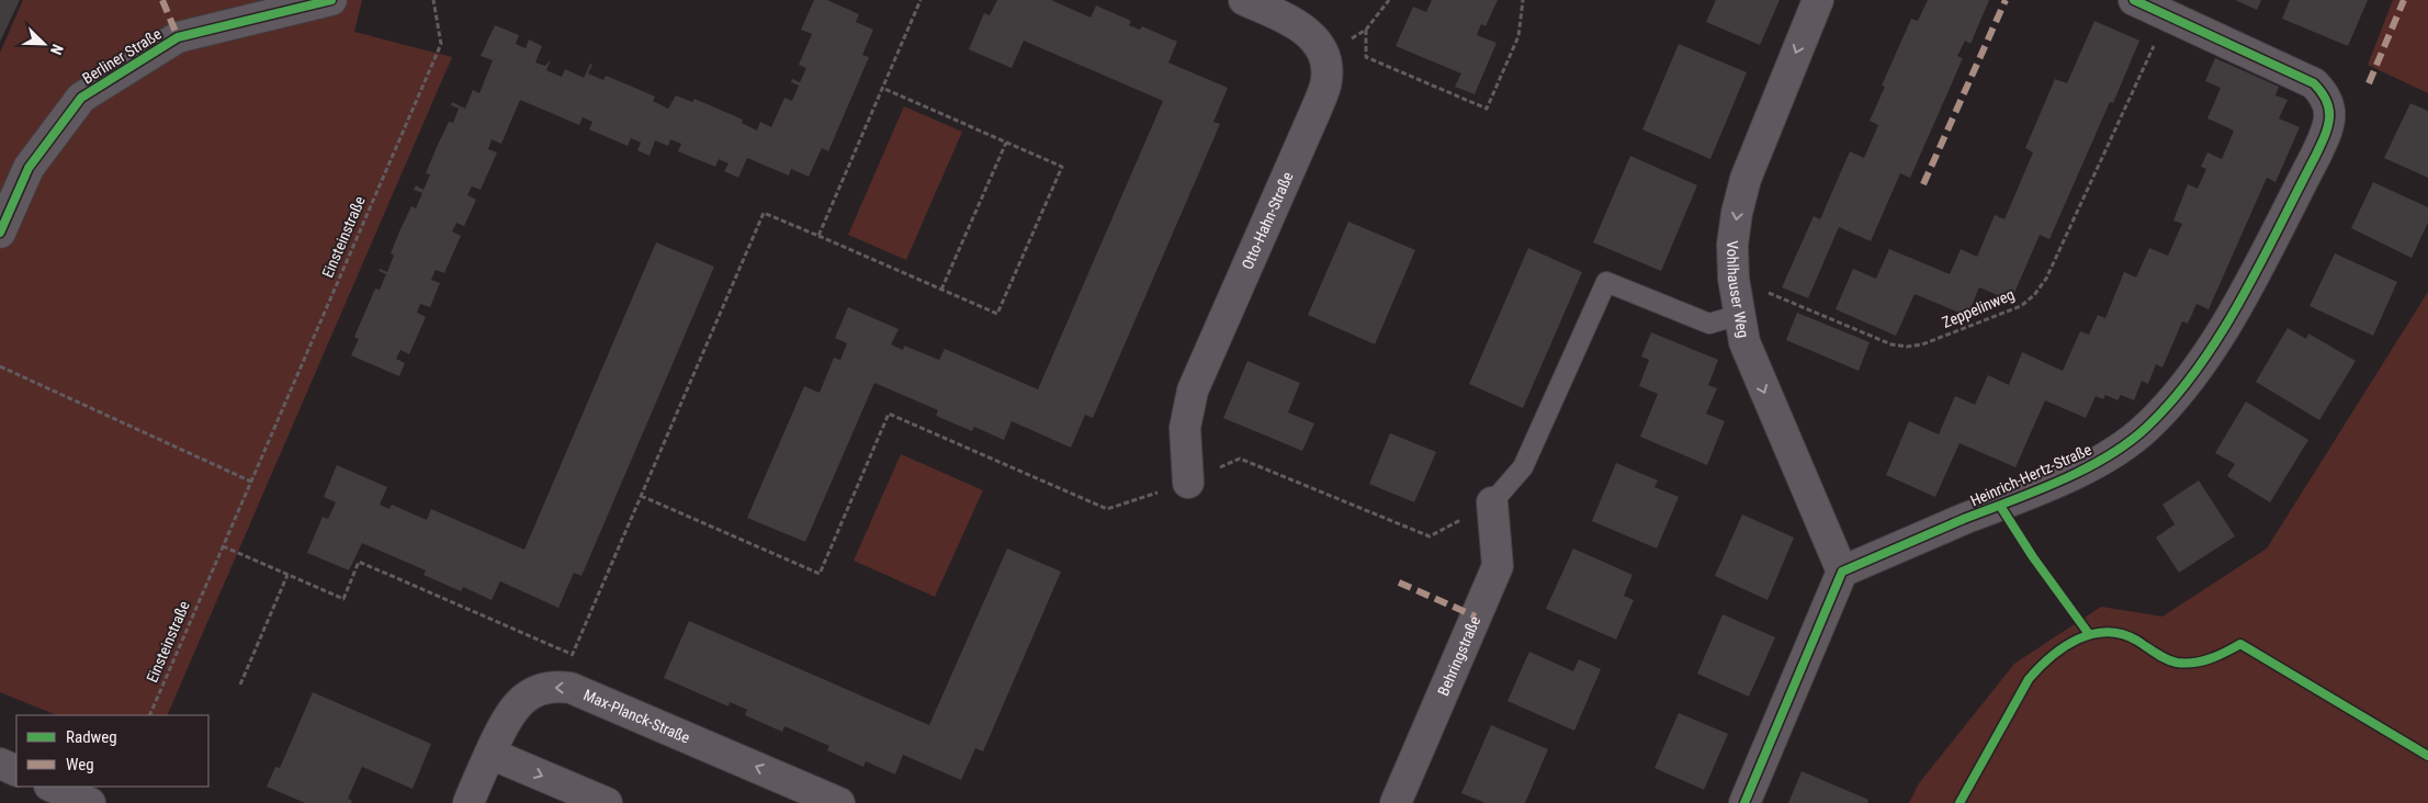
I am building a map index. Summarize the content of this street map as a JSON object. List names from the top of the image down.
{
  "streets": {
    "street": [
      "Berliner Straße",
      "Otto-Hahn-Straße",
      "Vohlhauser Weg",
      "Heinrich-Hertz-Straße",
      "Behringstraße",
      "Max-Planck-Straße"
    ],
    "path": ["Einsteinstraße", "Zeppelinweg"]
  },
  "crossings": [
    ["Vohlhauser Weg", "Zeppelinweg"],
    ["Vohlhauser Weg", "Heinrich-Hertz-Straße"],
    ["Zeppelinweg", "Heinrich-Hertz-Straße"]
  ],
  "one_way": ["Vohlhauser Weg", "Max-Planck-Straße"],
  "legend": ["Radweg", "Weg"],
  "north": "bottom right"
}
